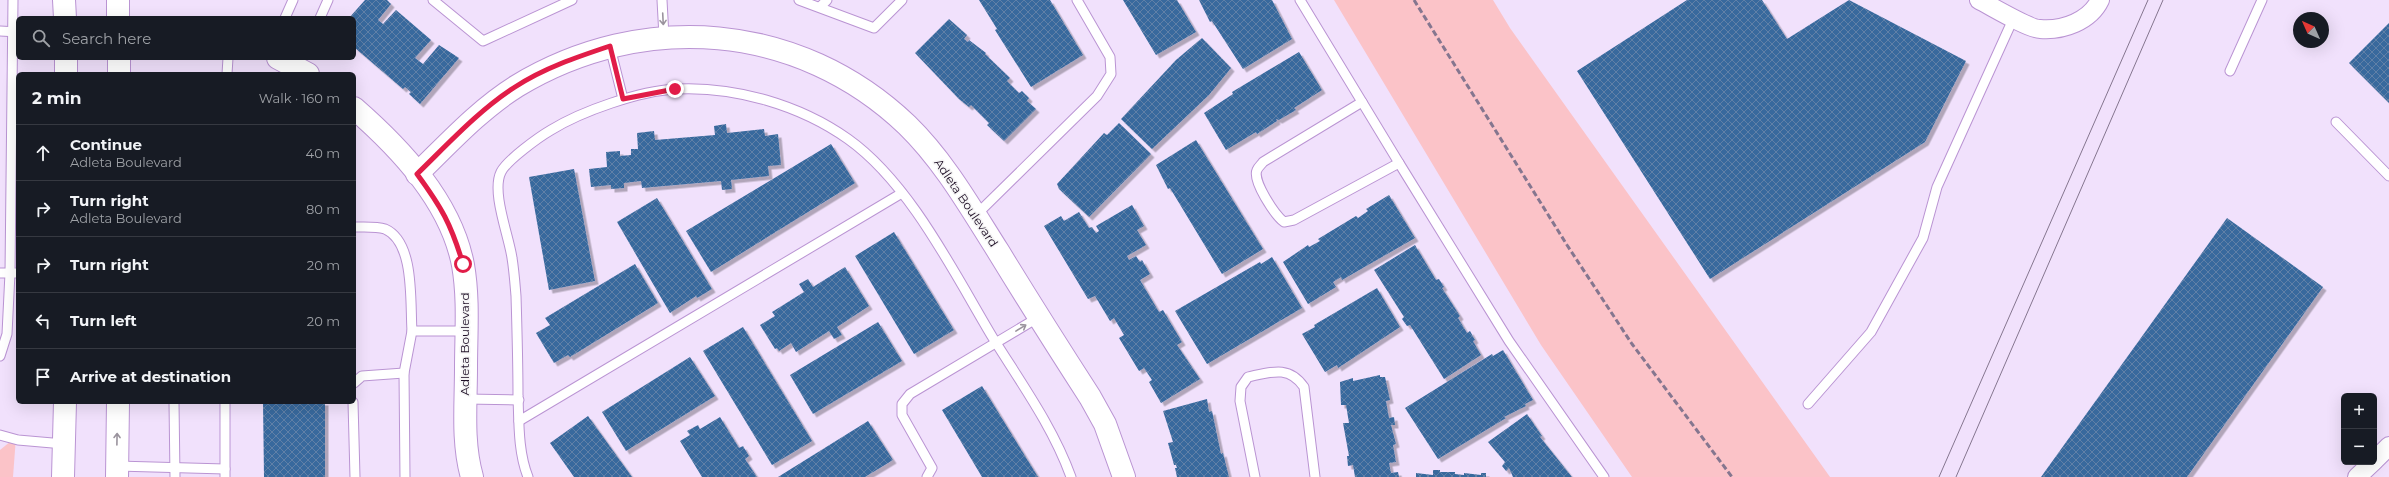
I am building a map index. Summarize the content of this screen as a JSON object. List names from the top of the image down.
{
  "streets": {
    "street": ["Adleta Boulevard"]
  },
  "north": "top left",
  "page": {
    "search": "Search here",
    "heading": ["2 min", "Walk · 160 m"],
    "list": [
      ["Continue", "Adleta Boulevard", "40 m"],
      ["Turn right", "Adleta Boulevard", "80 m"],
      ["Turn right", "20 m"],
      ["Turn left", "20 m"],
      "Arrive at destination"
    ],
    "map_buttons": ["+", "−"]
  }
}
